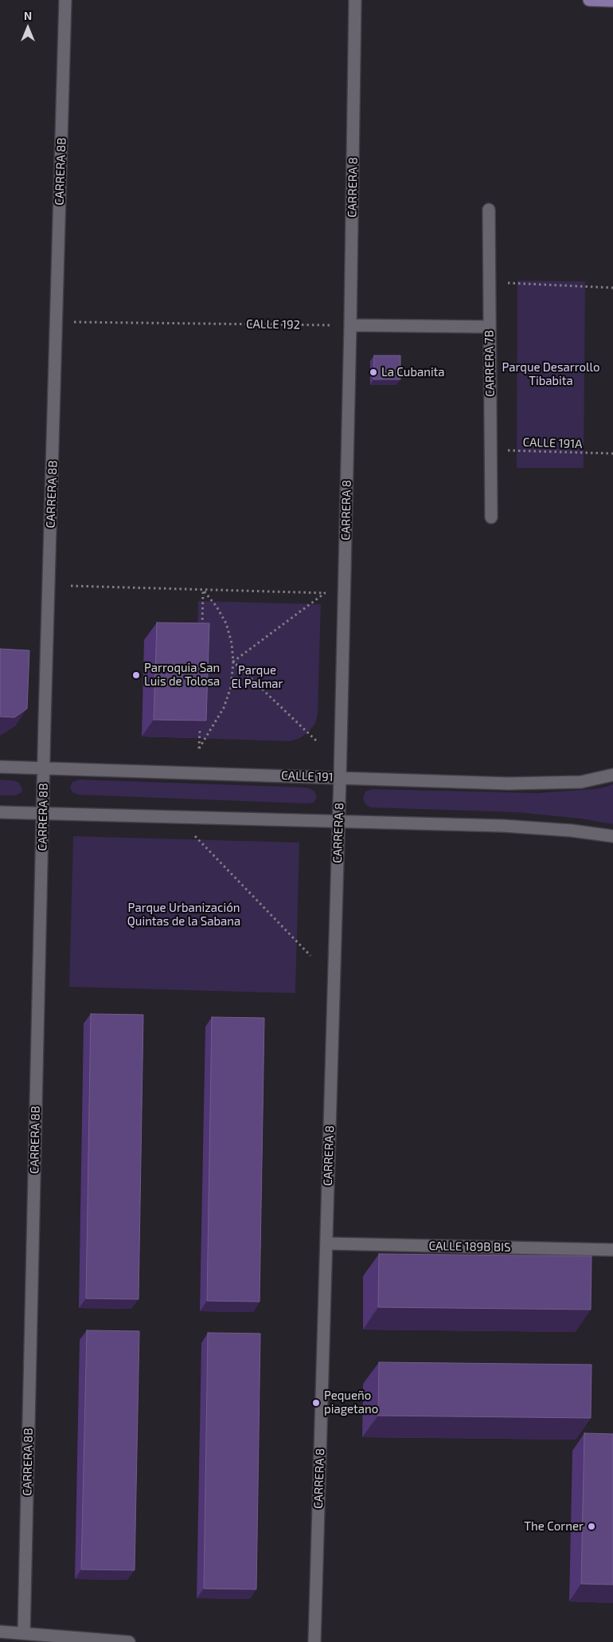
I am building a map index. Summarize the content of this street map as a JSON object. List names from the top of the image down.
{
  "streets": {
    "street": [
      "CARRERA 8B",
      "CARRERA 8",
      "CARRERA 7B",
      "CALLE 191",
      "CALLE 189B BIS"
    ],
    "path": ["CALLE 192", "CALLE 191A"]
  },
  "crossings": [
    ["CARRERA 8B", "CALLE 192"],
    ["CARRERA 8B", "CALLE 191"],
    ["CARRERA 8", "CALLE 192"],
    ["CARRERA 8", "CALLE 191"],
    ["CARRERA 8", "CALLE 189B BIS"],
    ["CARRERA 7B", "CALLE 191A"]
  ],
  "parks": ["Parque Desarrollo Tibabita", "Parque El Palmar", "Parque Urbanización Quintas de la Sabana"],
  "places": [
    "La Cubanita",
    "Parroquia San Luis de Tolosa",
    "Pequeño piagetano",
    "The Corner"
  ],
  "north": "top"
}
